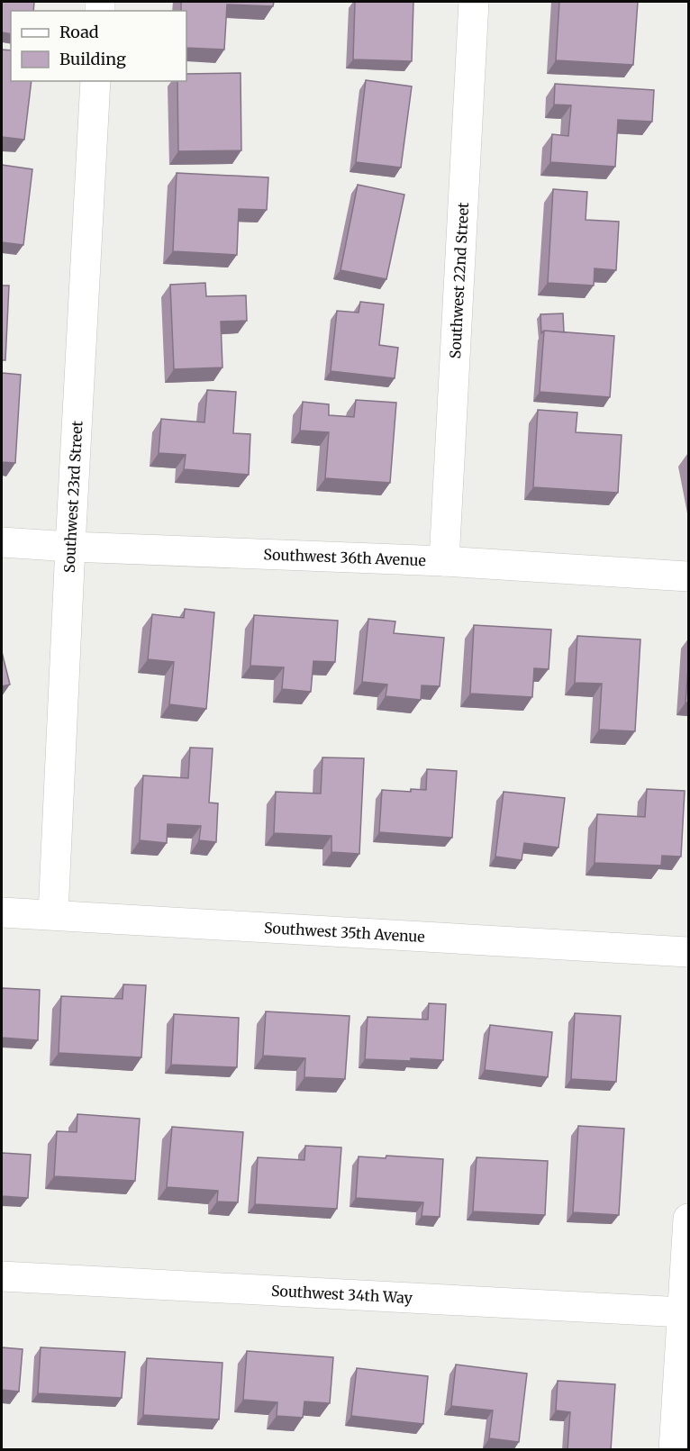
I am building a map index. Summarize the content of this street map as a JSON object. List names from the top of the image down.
{
  "streets": {
    "street": [
      "Southwest 22nd Street",
      "Southwest 23rd Street",
      "Southwest 36th Avenue",
      "Southwest 35th Avenue",
      "Southwest 34th Way"
    ]
  },
  "crossings": [
    ["Southwest 22nd Street", "Southwest 36th Avenue"],
    ["Southwest 23rd Street", "Southwest 36th Avenue"],
    ["Southwest 23rd Street", "Southwest 35th Avenue"]
  ],
  "legend": ["Road", "Building"]
}
